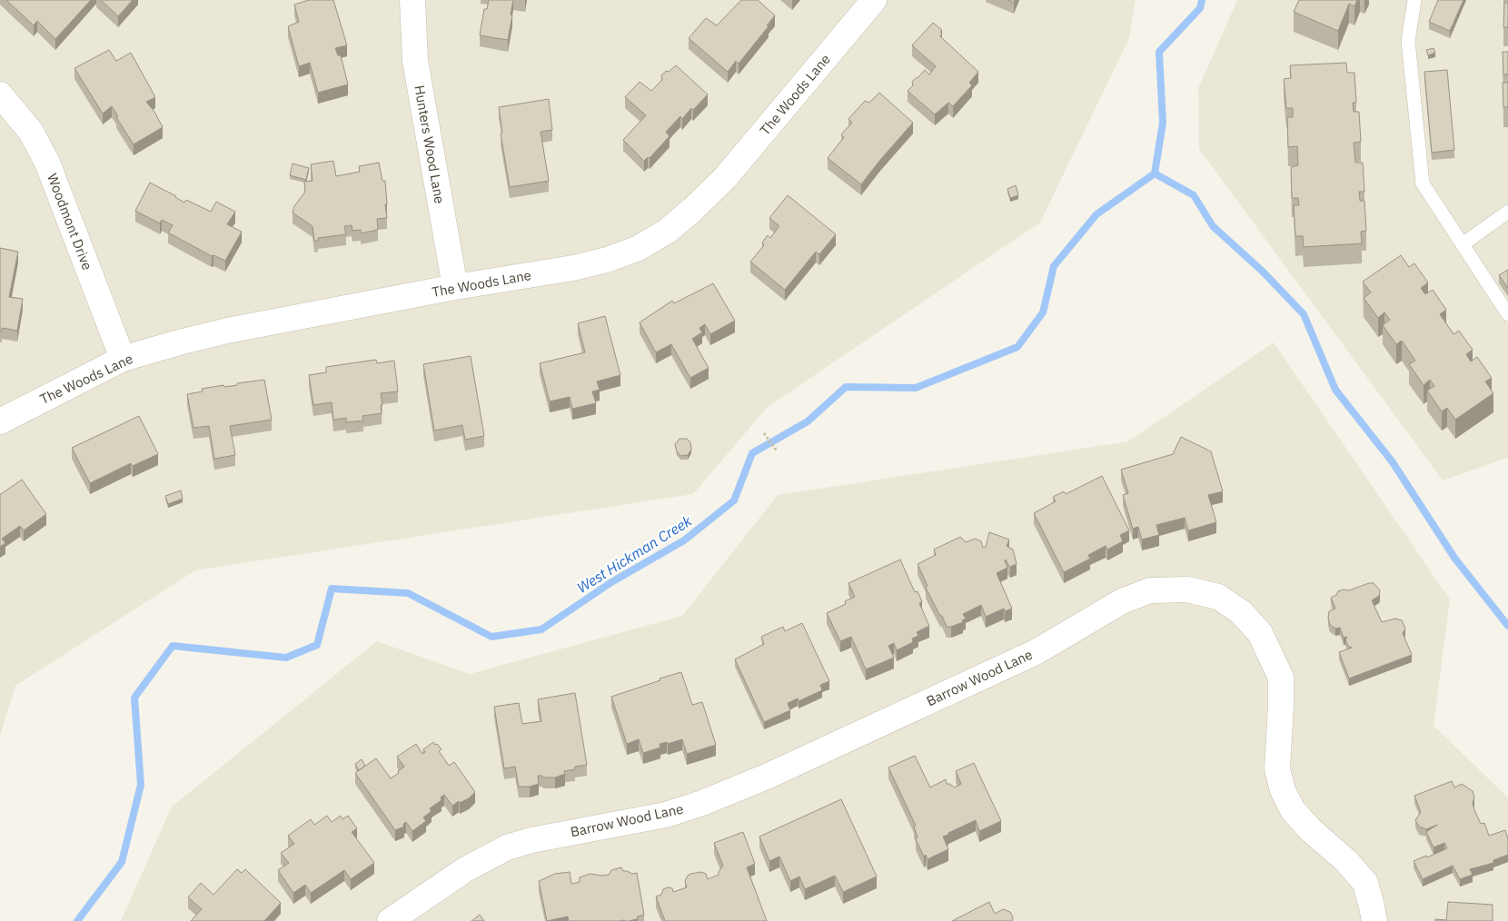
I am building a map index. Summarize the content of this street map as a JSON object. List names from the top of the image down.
{
  "streets": {
    "street": [
      "The Woods Lane",
      "Hunters Wood Lane",
      "Woodmont Drive",
      "Barrow Wood Lane"
    ]
  },
  "crossings": [
    ["The Woods Lane", "Hunters Wood Lane"],
    ["The Woods Lane", "Woodmont Drive"]
  ],
  "water": ["West Hickman Creek"]
}
